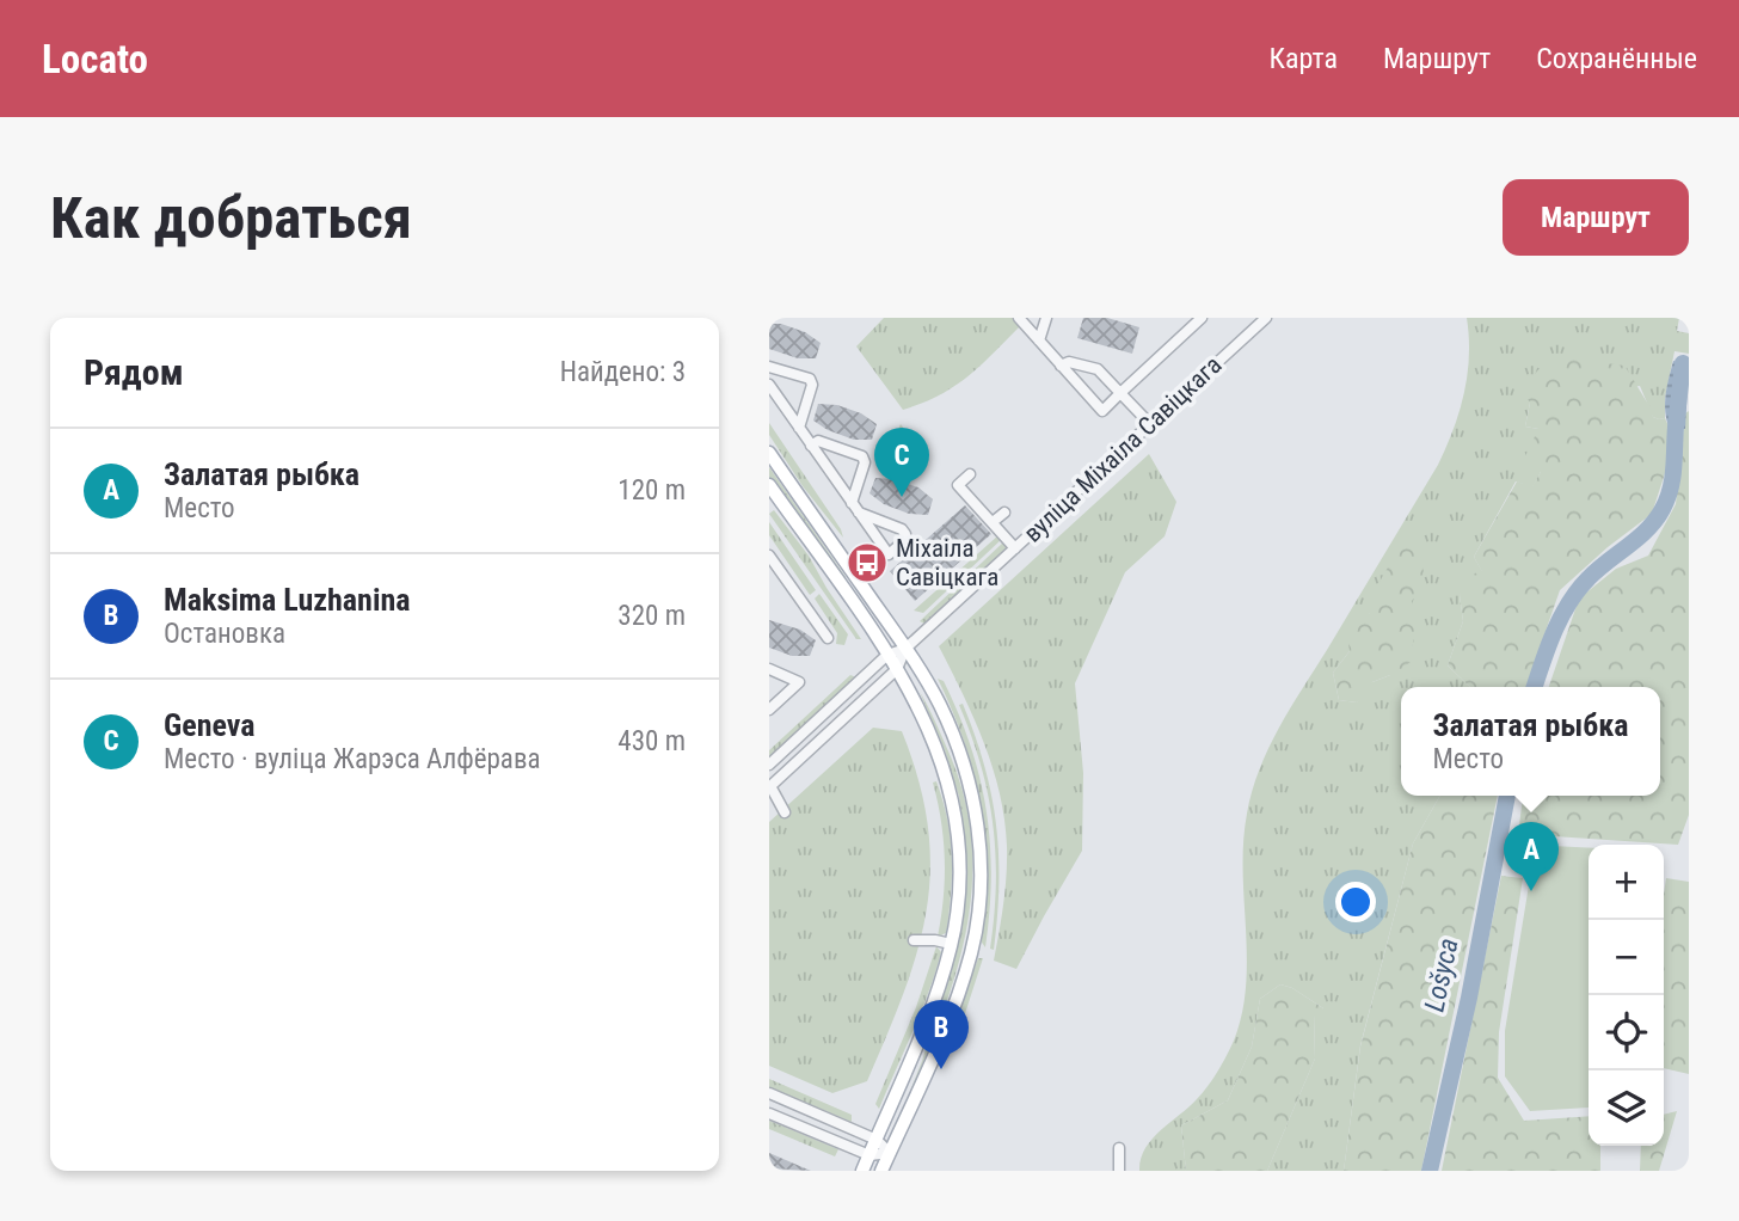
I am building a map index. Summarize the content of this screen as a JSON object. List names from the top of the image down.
{
  "streets": {
    "street": ["вуліца Міхаіла Савіцкага"]
  },
  "water": ["Lošyca"],
  "places": {
    "bus stop": ["Міхаіла Савіцкага"]
  },
  "page": {
    "header": "Locato",
    "nav": ["Карта", "Маршрут", "Сохранённые"],
    "buttons": "Маршрут",
    "title": "Как добраться",
    "heading": ["Рядом", "Найдено: 3"],
    "list": [
      {
        "mark": "A",
        "name": "Залатая рыбка",
        "note": "Место",
        "value": "120 m"
      },
      {
        "mark": "B",
        "name": "Maksima Luzhanina",
        "note": "Остановка",
        "value": "320 m"
      },
      {
        "mark": "C",
        "name": "Geneva",
        "note": "Место · вуліца Жарэса Алфёрава",
        "value": "430 m"
      }
    ],
    "pins": ["C", "A", "B"],
    "popup": ["Залатая рыбка", "Место"],
    "map_buttons": ["+", "−"]
  }
}
